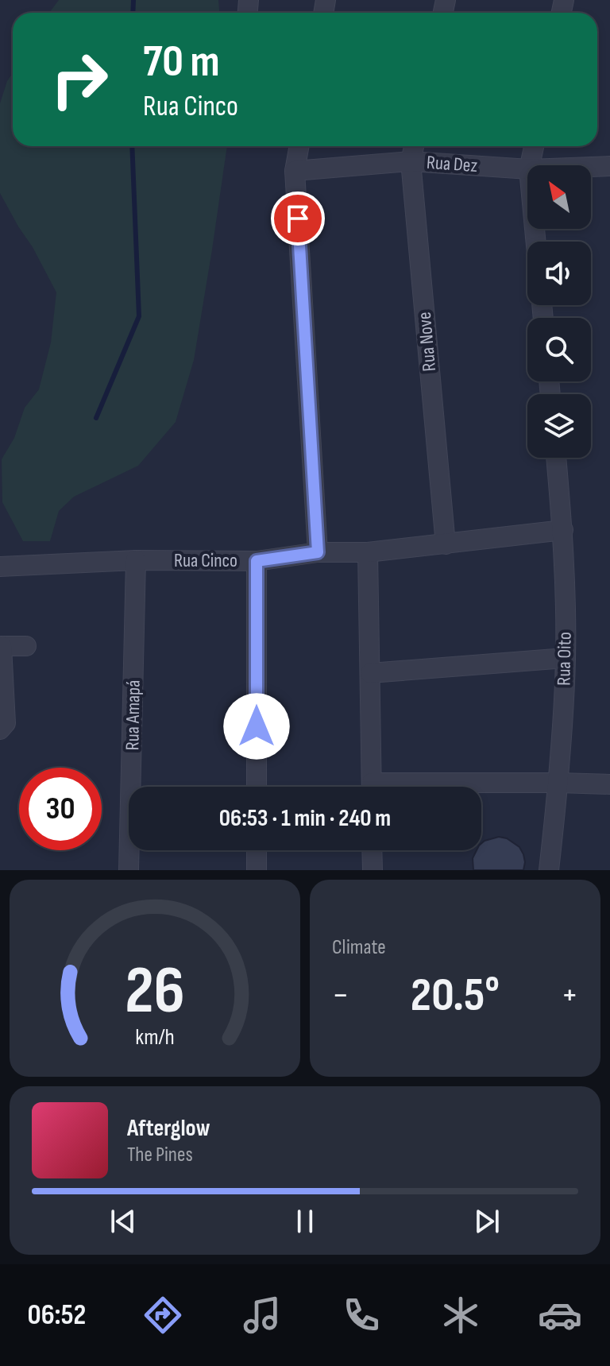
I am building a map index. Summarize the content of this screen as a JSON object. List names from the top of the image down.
{
  "streets": {
    "street": [
      "Rua Dez",
      "Rua Nove",
      "Rua Cinco",
      "Rua Oito",
      "Rua Amapá"
    ]
  },
  "crossings": [
    ["Rua Dez", "Rua Nove"],
    ["Rua Nove", "Rua Cinco"],
    ["Rua Cinco", "Rua Oito"],
    ["Rua Cinco", "Rua Amapá"]
  ],
  "north": "top left",
  "page": {
    "turn": ["70 m", "Rua Cinco"],
    "limit": "30",
    "trip": "06:53 · 1 min · 240 m",
    "tile": "Climate",
    "heat": ["−", "20.5°", "+"],
    "song": ["Afterglow", "The Pines"],
    "tabs": "06:52",
    "gauge": ["26", "km/h"]
  }
}
